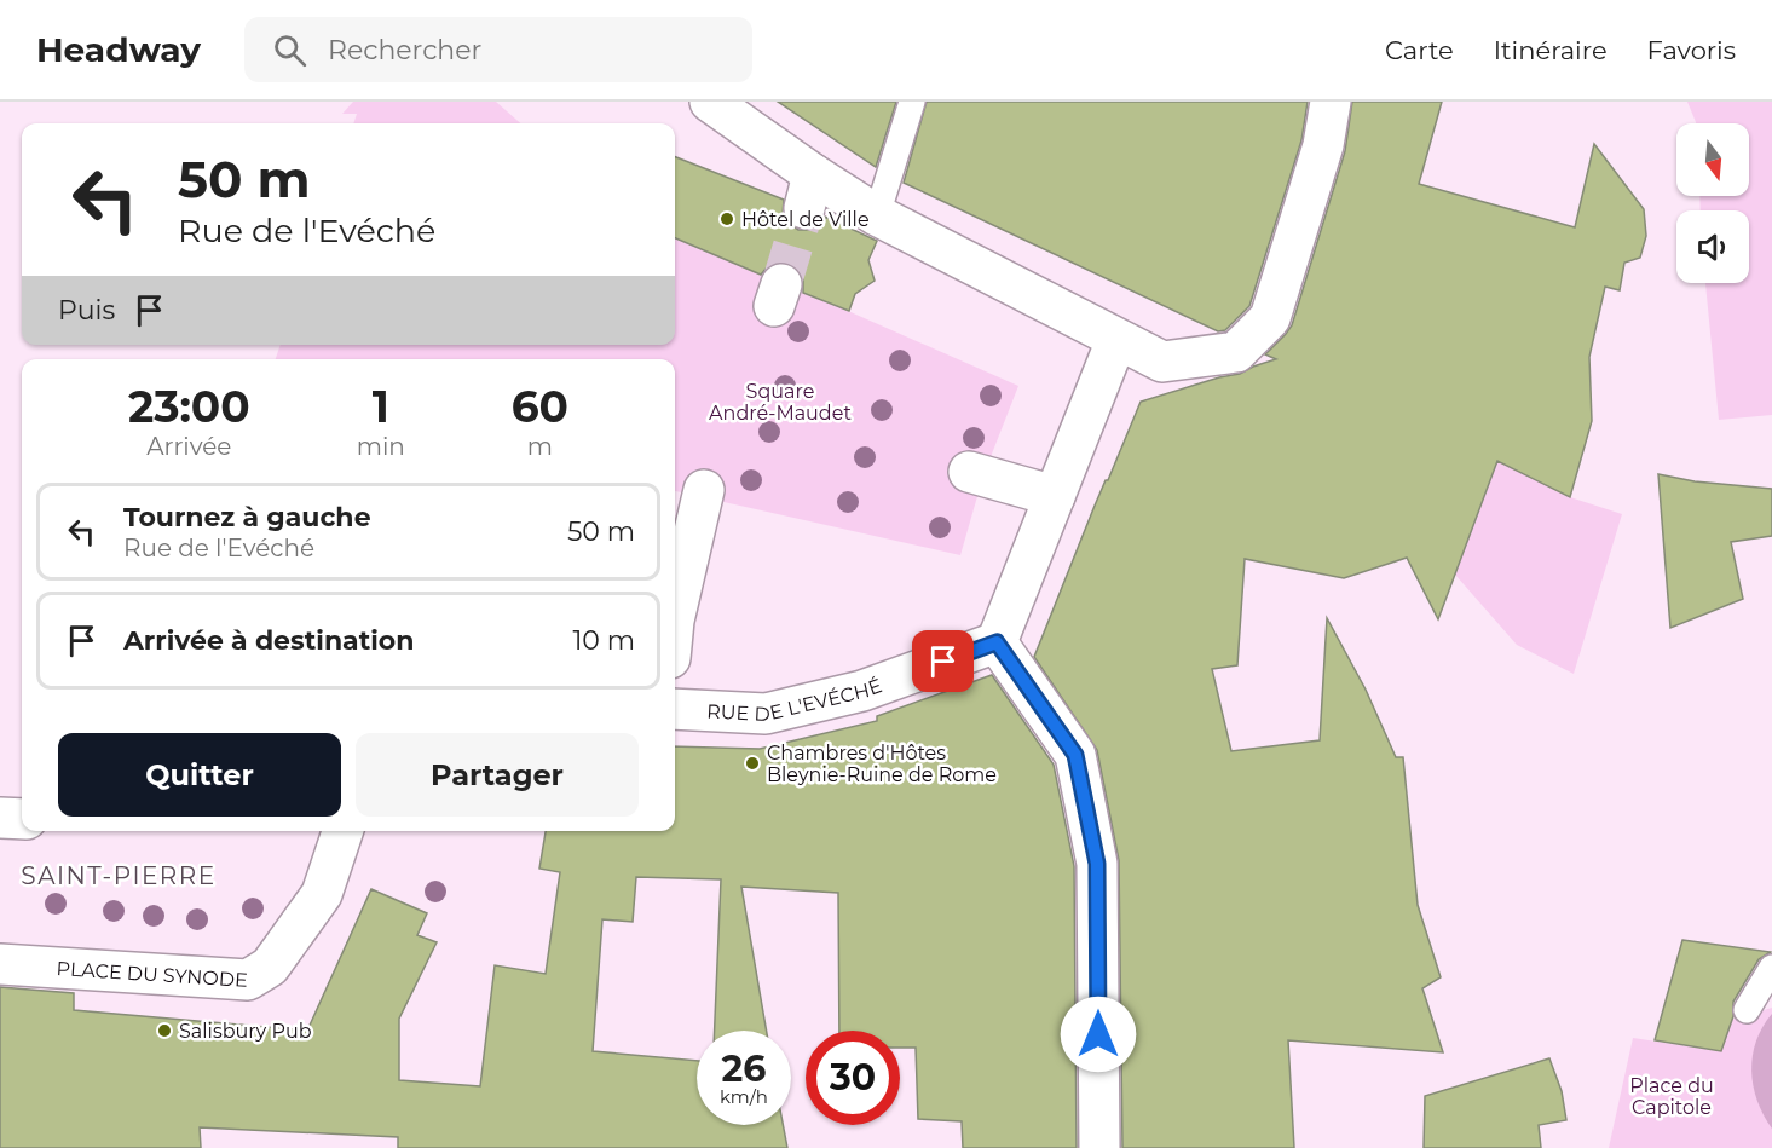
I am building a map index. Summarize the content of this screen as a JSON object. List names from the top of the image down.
{
  "streets": {
    "street": ["RUE DE L'EVÉCHÉ", "PLACE DU SYNODE"]
  },
  "districts": ["SAINT-PIERRE"],
  "parks": ["Square André-Maudet", "Place du Capitole"],
  "places": ["Hôtel de Ville", "Chambres d'Hôtes Bleynie-Ruine de Rome", "Salisbury Pub"],
  "north": "bottom",
  "page": {
    "header": "Headway",
    "search": "Rechercher",
    "nav": ["Carte", "Itinéraire", "Favoris"],
    "turn": ["50 m", "Rue de l'Evéché"],
    "then": "Puis",
    "eta": [
      "23:00",
      "Arrivée",
      "1",
      "min",
      "60",
      "m"
    ],
    "list": [
      {
        "name": "Tournez à gauche",
        "note": "Rue de l'Evéché",
        "value": "50 m"
      },
      {
        "name": "Arrivée à destination",
        "value": "10 m"
      }
    ],
    "buttons": ["Quitter", "Partager"],
    "speed": "26 km/h",
    "limit": "30"
  }
}
